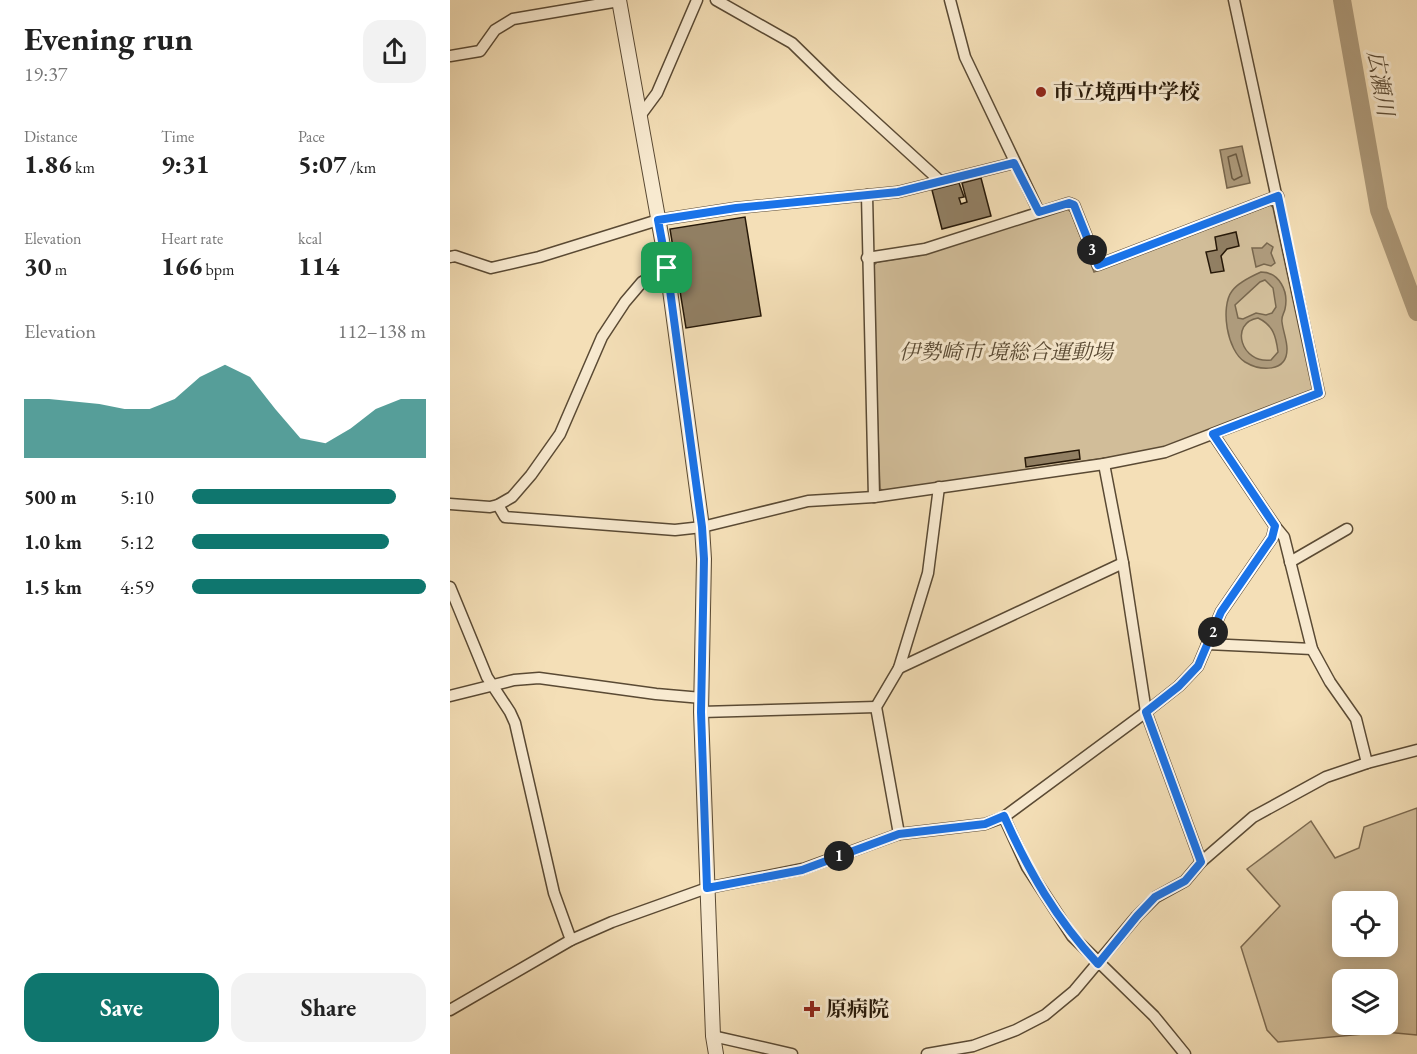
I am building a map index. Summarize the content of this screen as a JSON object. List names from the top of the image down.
{
  "water": ["広瀬川"],
  "parks": ["伊勢崎市 境総合運動場"],
  "places": {
    "other": ["市立境西中学校"],
    "health": ["原病院"]
  },
  "page": {
    "heading": ["Evening run", "19:37"],
    "stats": [
      ["Distance", "1.86 km"],
      ["Time", "9:31"],
      ["Pace", "5:07 /km"],
      ["Elevation", "30 m"],
      ["Heart rate", "166 bpm"],
      ["kcal", "114"]
    ],
    "pins": ["3", "2", "1"],
    "chart": ["Elevation", "112–138 m"],
    "list": [
      {
        "name": "500 m",
        "note": "5:10"
      },
      {
        "name": "1.0 km",
        "note": "5:12"
      },
      {
        "name": "1.5 km",
        "note": "4:59"
      }
    ],
    "buttons": ["Save", "Share"]
  }
}
